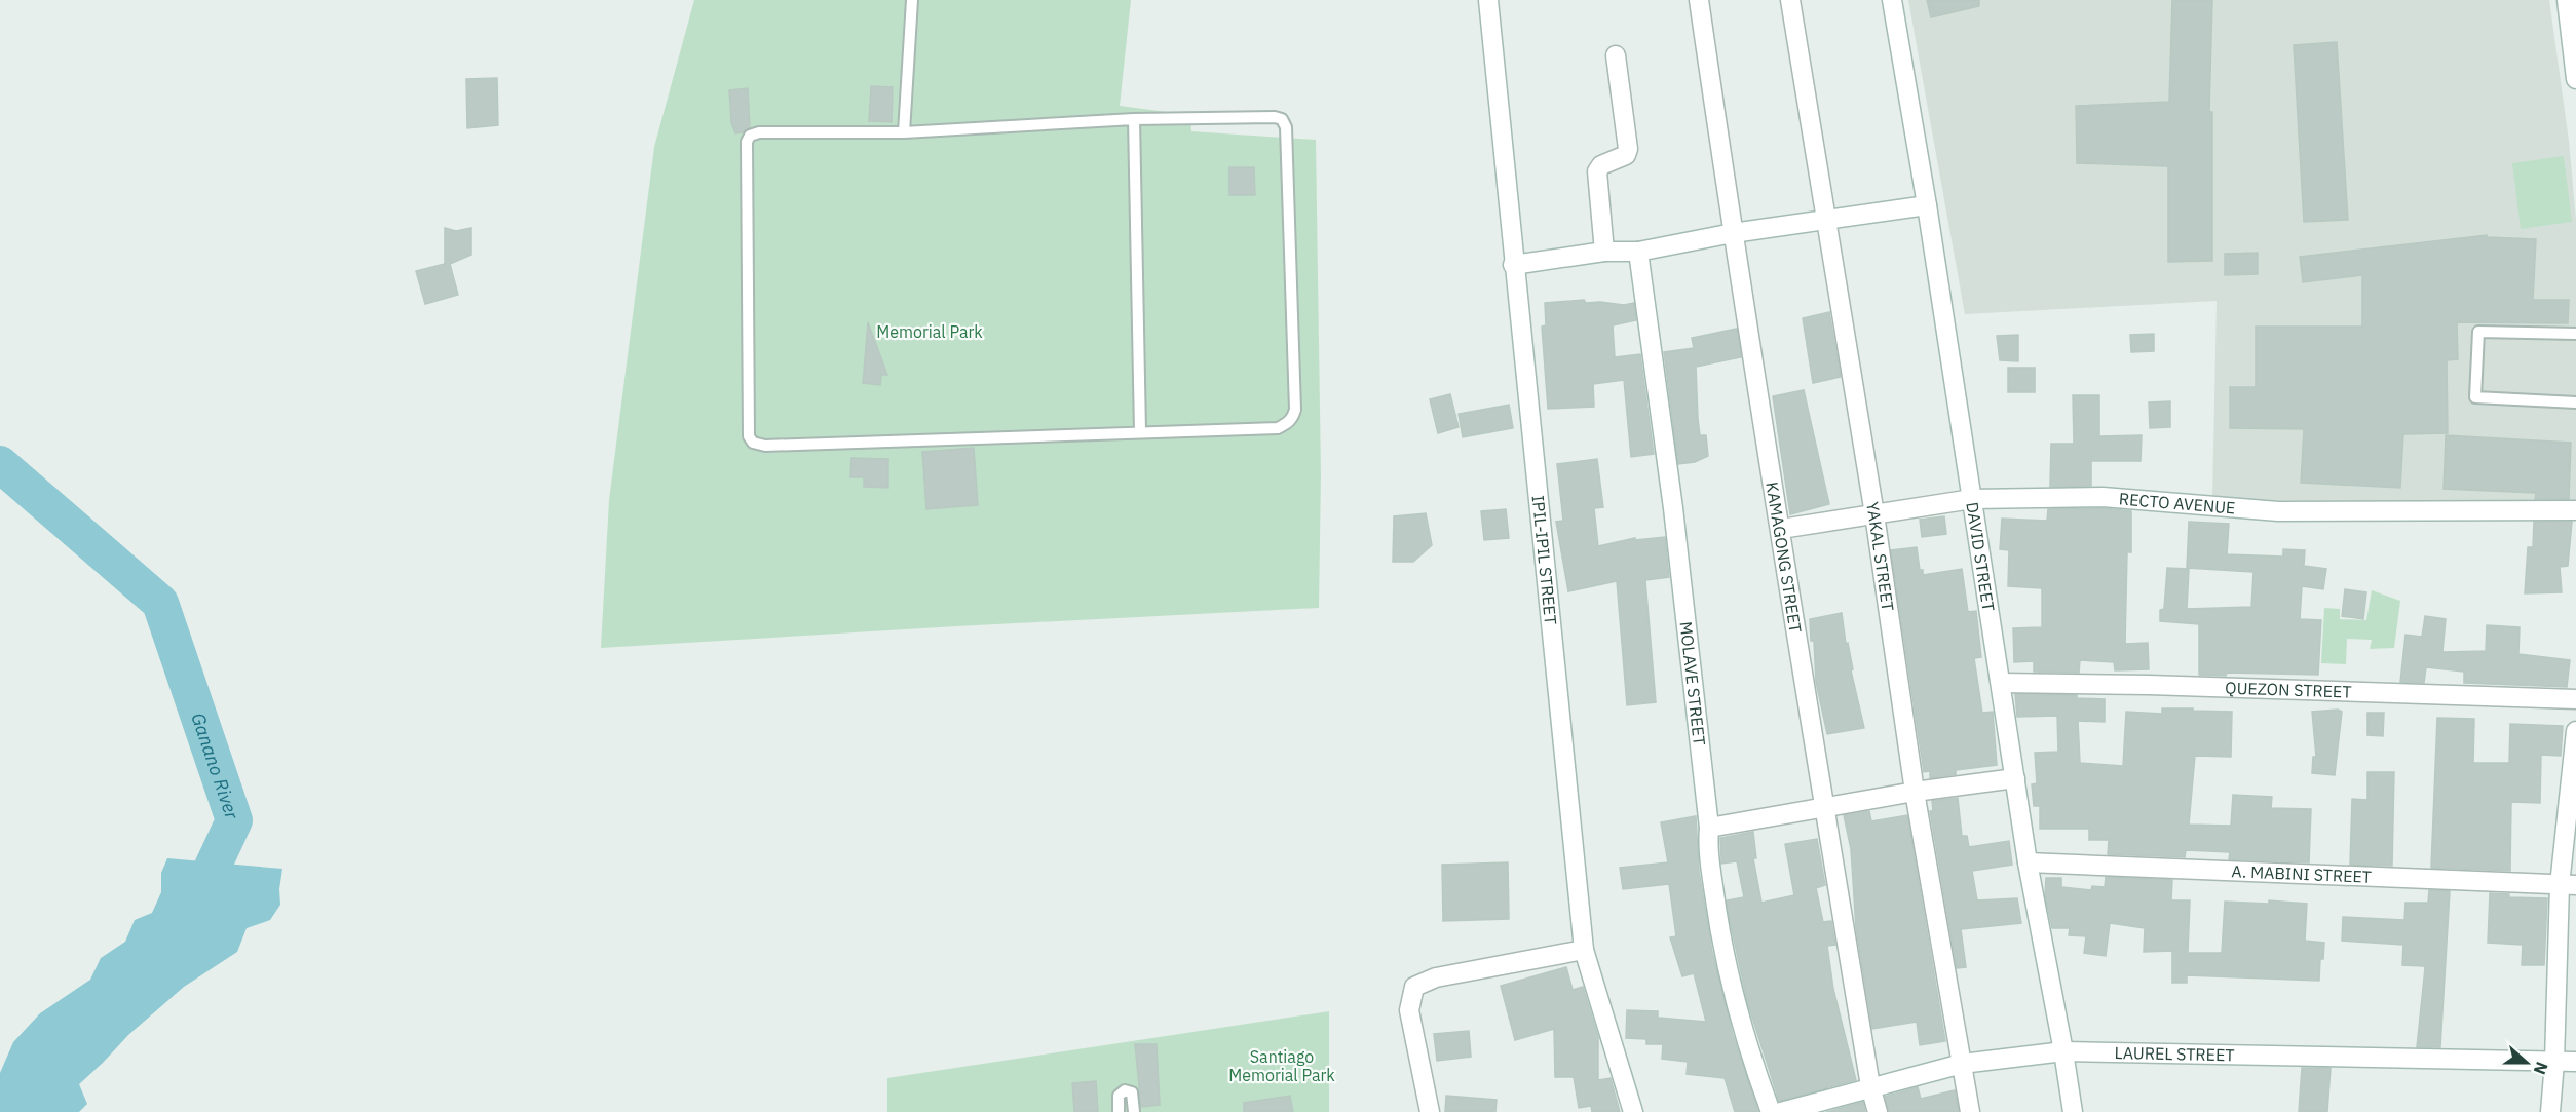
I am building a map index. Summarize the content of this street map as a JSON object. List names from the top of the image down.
{
  "streets": {
    "street": [
      "RECTO AVENUE",
      "KAMAGONG STREET",
      "YAKAL STREET",
      "DAVID STREET",
      "IPIL-IPIL STREET",
      "MOLAVE STREET",
      "QUEZON STREET",
      "A. MABINI STREET",
      "LAUREL STREET"
    ]
  },
  "crossings": [
    ["RECTO AVENUE", "KAMAGONG STREET"],
    ["RECTO AVENUE", "YAKAL STREET"],
    ["RECTO AVENUE", "DAVID STREET"],
    ["KAMAGONG STREET", "LAUREL STREET"],
    ["YAKAL STREET", "LAUREL STREET"],
    ["DAVID STREET", "QUEZON STREET"],
    ["DAVID STREET", "A. MABINI STREET"],
    ["DAVID STREET", "LAUREL STREET"]
  ],
  "water": ["Ganano River"],
  "parks": ["Memorial Park", "Santiago Memorial Park"],
  "north": "right"
}
